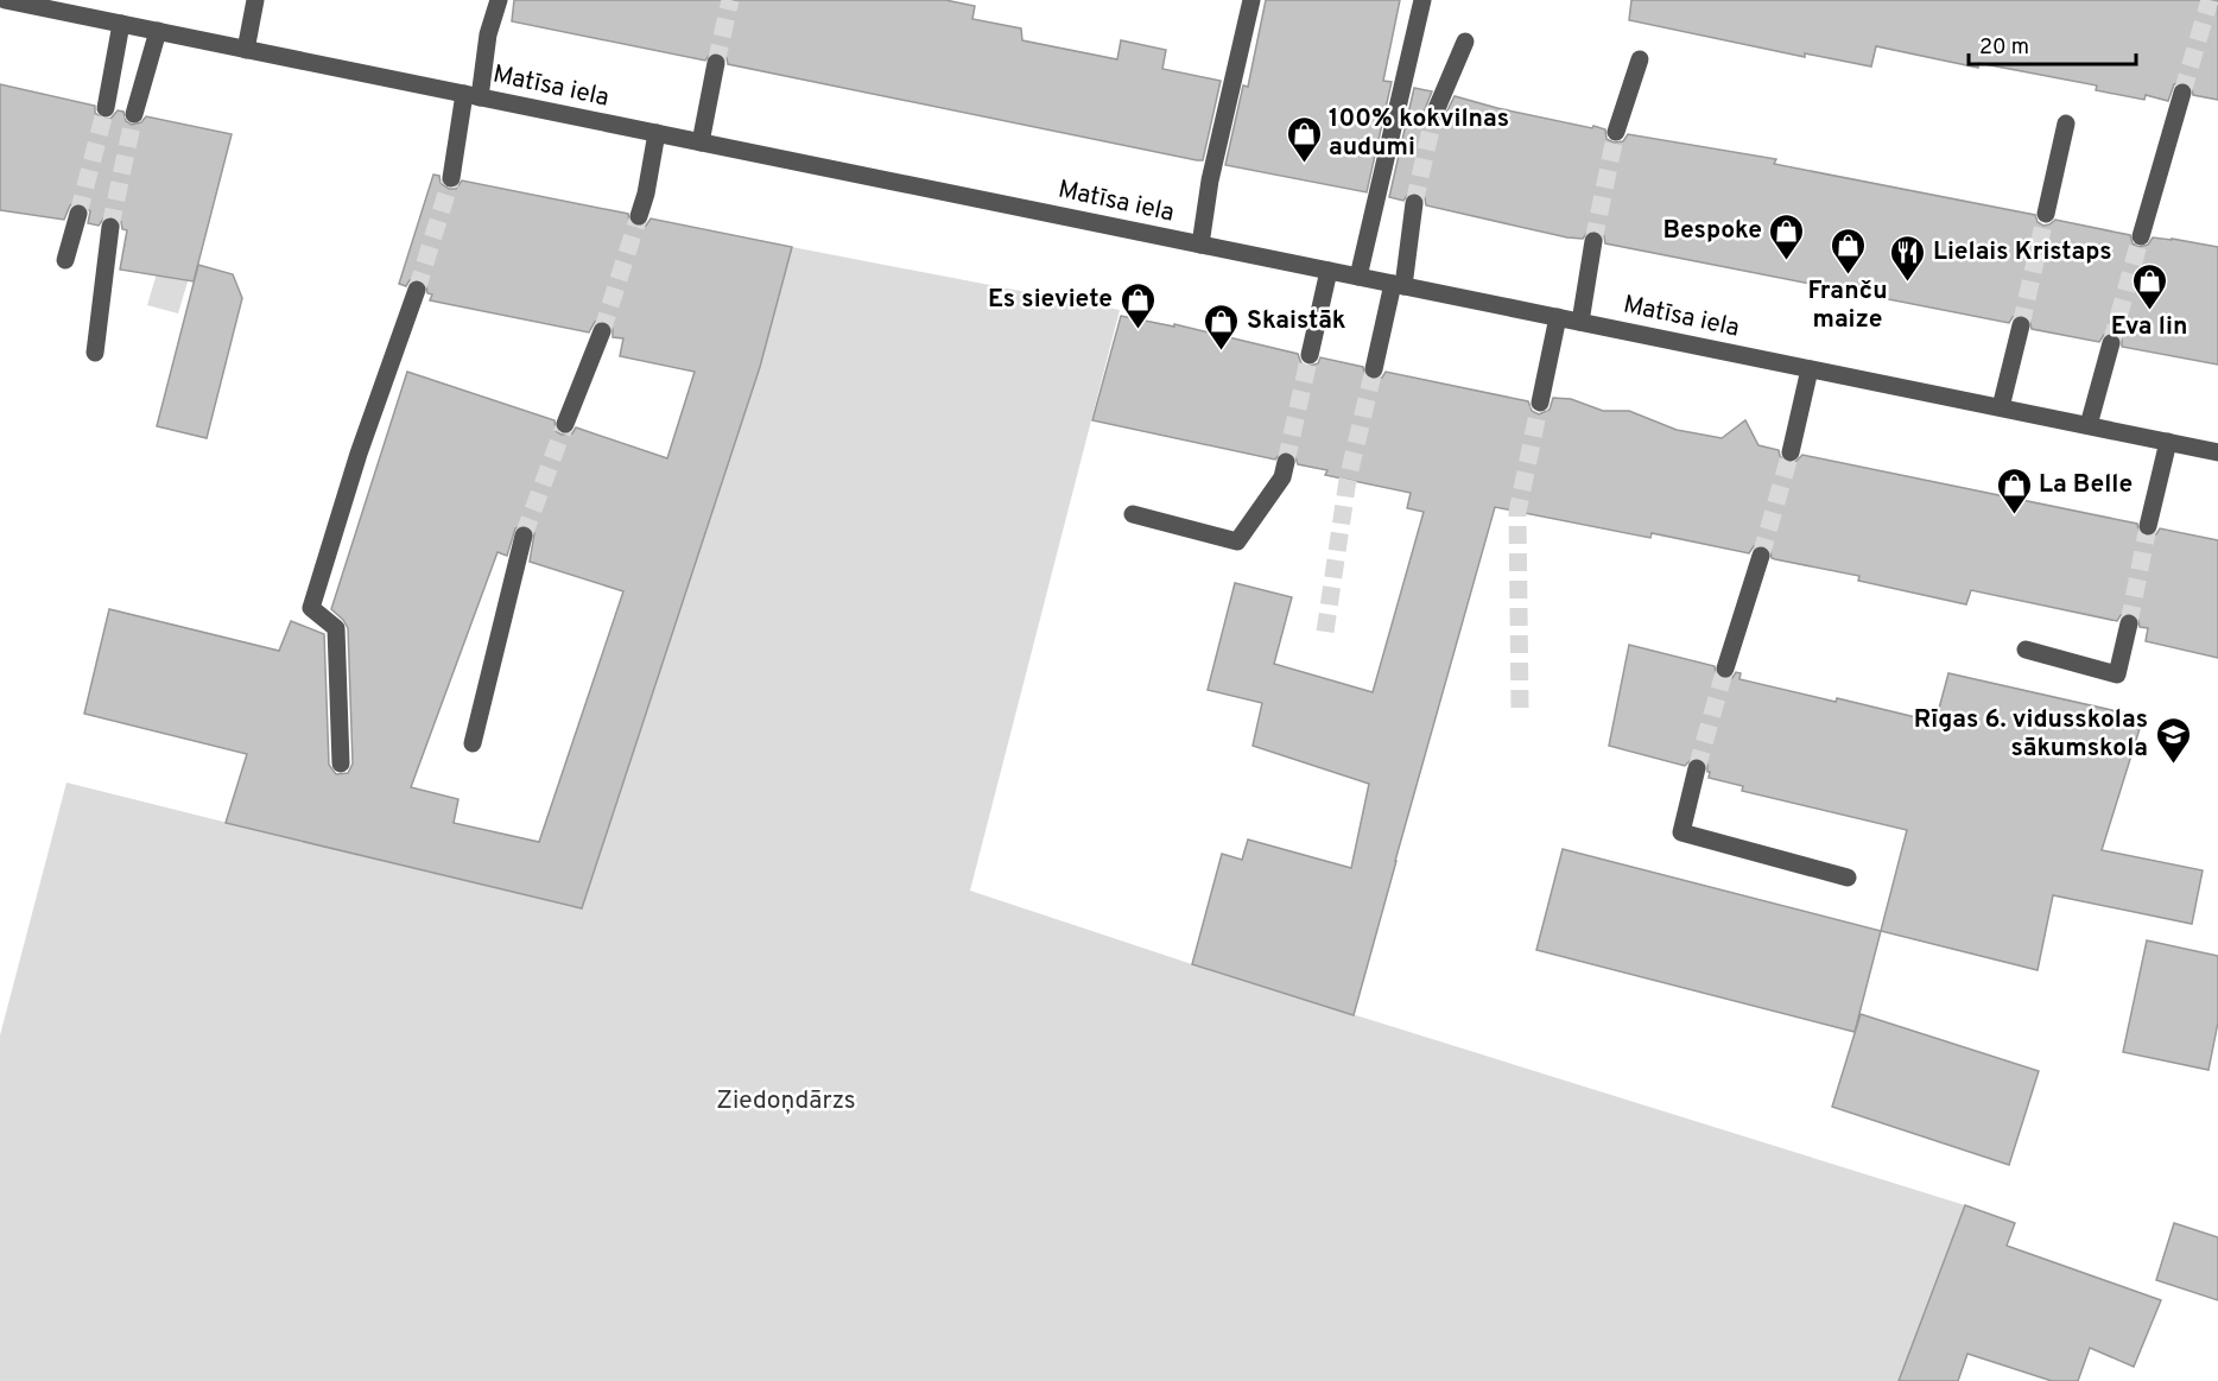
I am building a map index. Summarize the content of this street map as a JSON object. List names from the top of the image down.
{
  "streets": {
    "street": ["Matīsa iela"]
  },
  "parks": ["Ziedoņdārzs"],
  "places": {
    "shop": [
      "100% kokvilnas audumi",
      "Bespoke",
      "Franču maize",
      "Eva lin",
      "Es sieviete",
      "Skaistāk",
      "La Belle"
    ],
    "restaurant": ["Lielais Kristaps"],
    "school or university": ["Rīgas 6. vidusskolas sākumskola"]
  },
  "scale_bar": "20 m"
}
